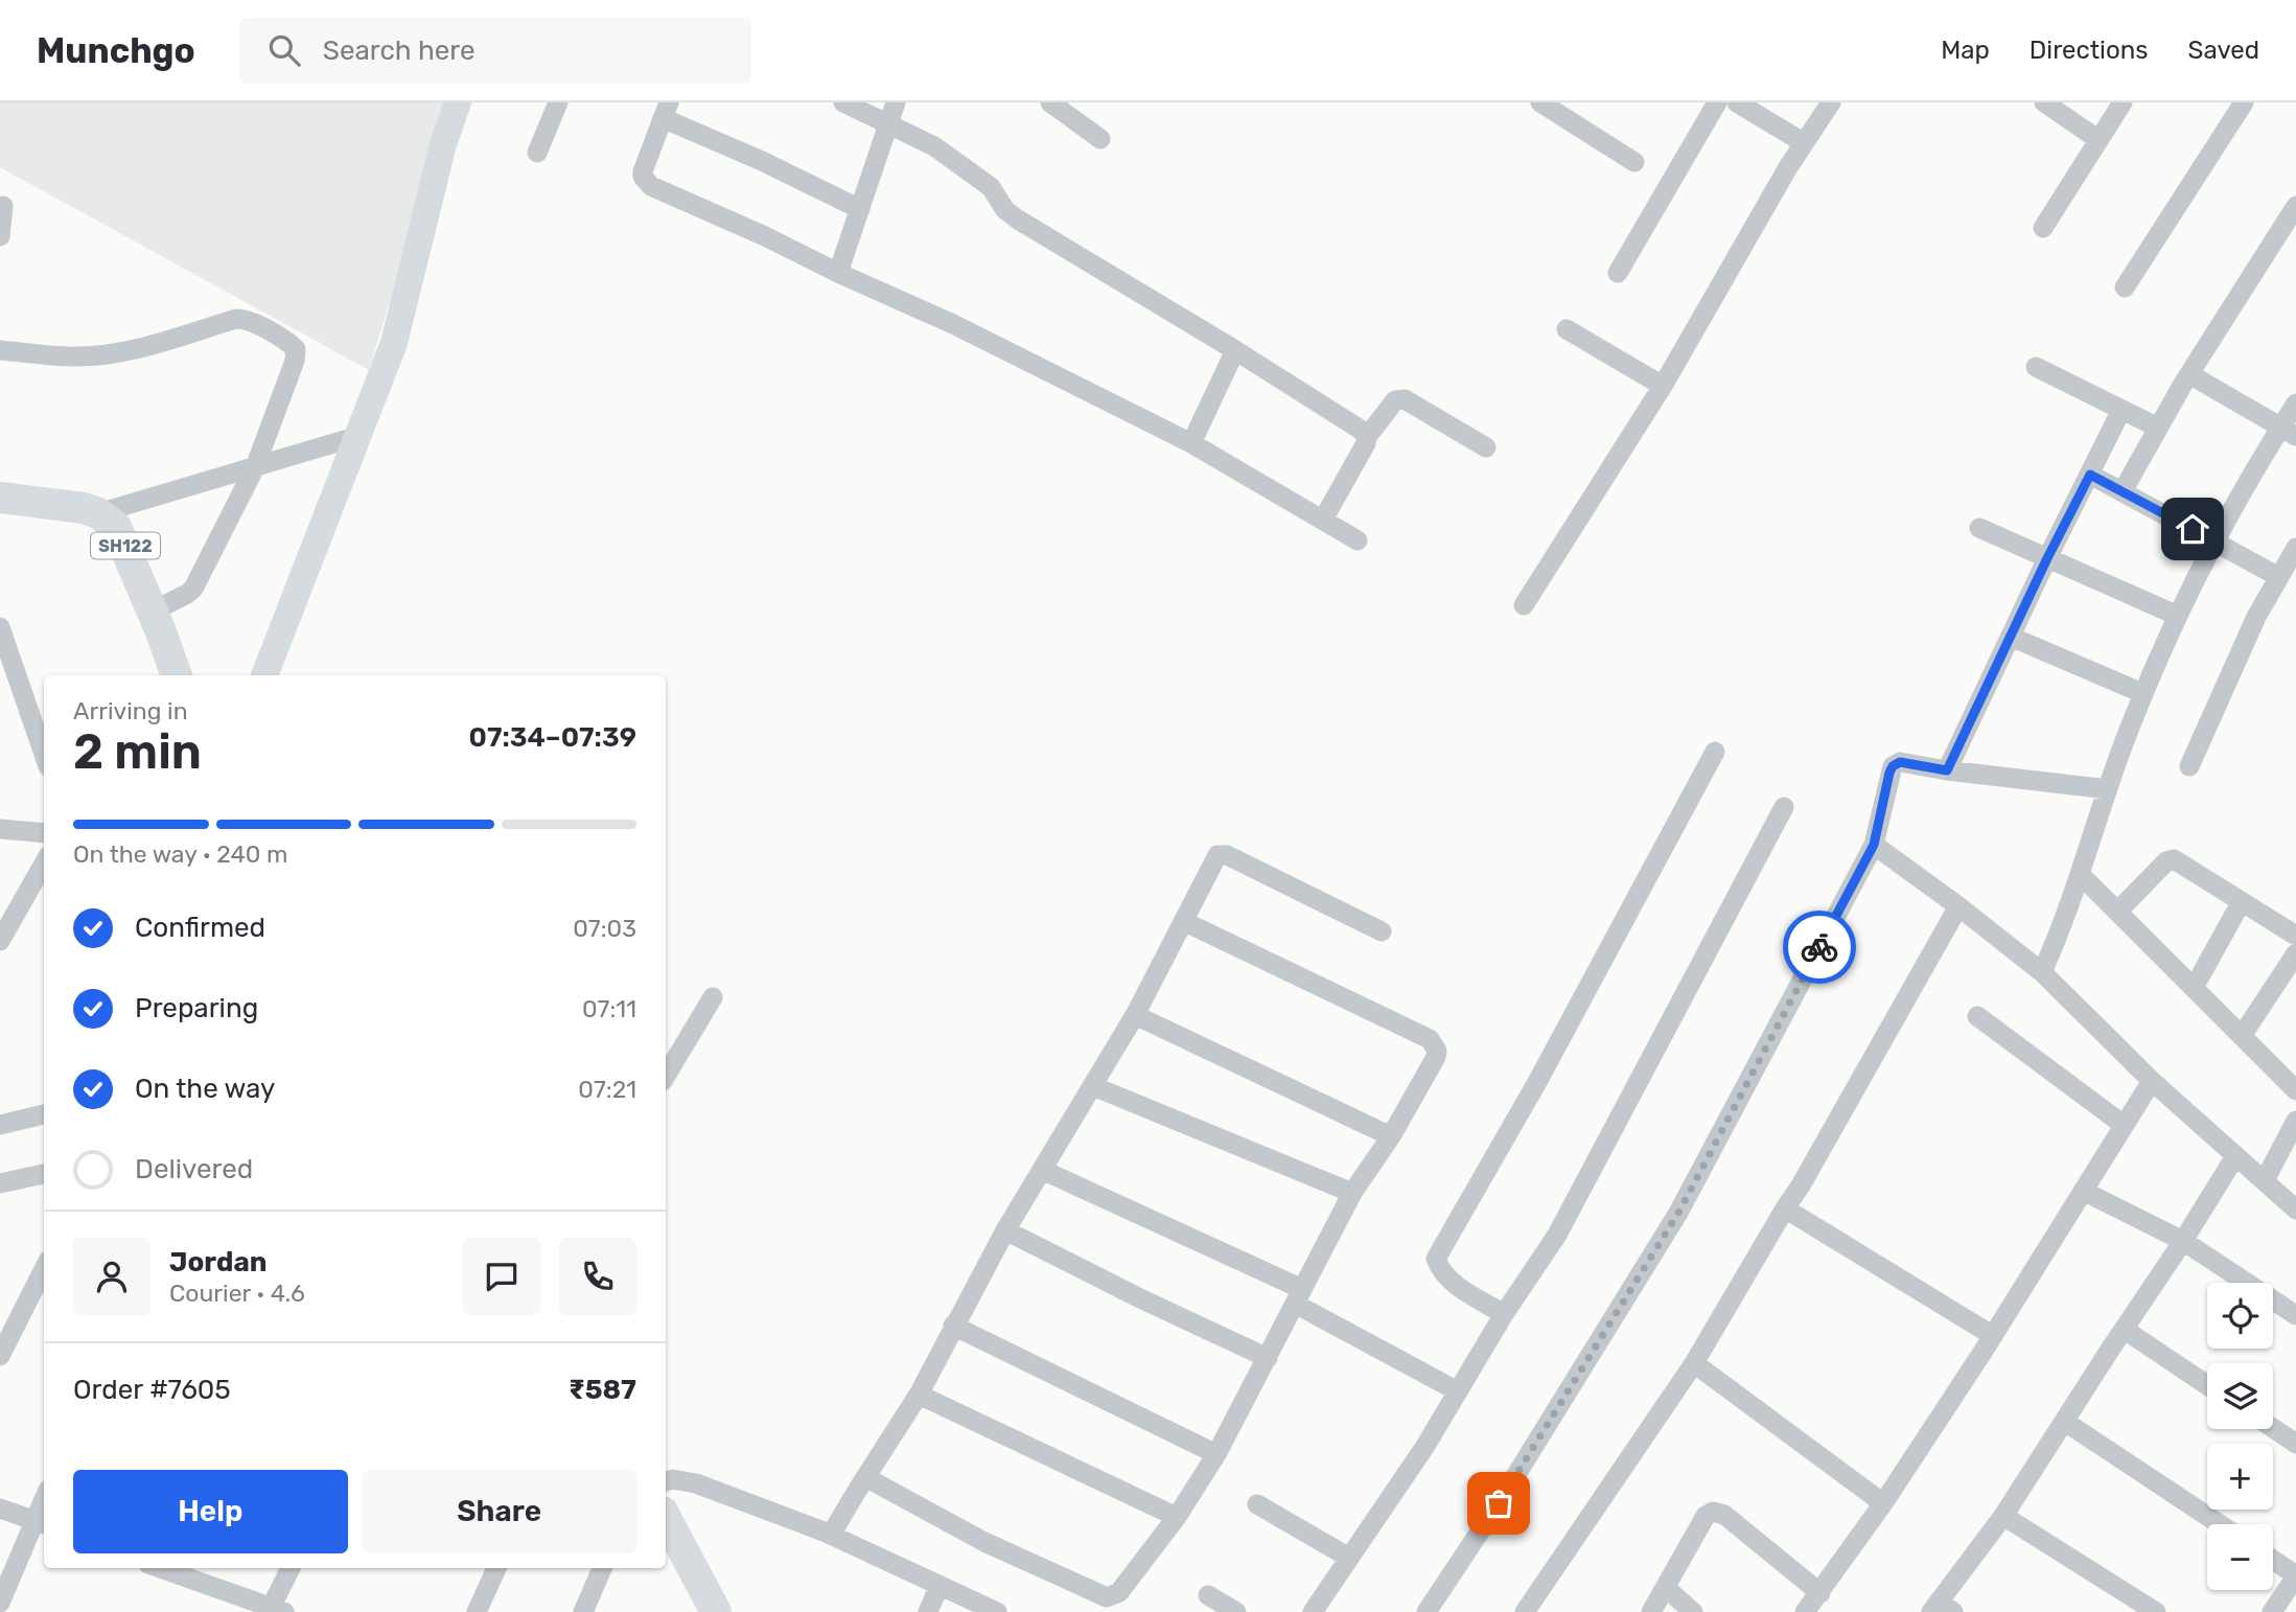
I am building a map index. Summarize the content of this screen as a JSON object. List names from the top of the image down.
{
  "streets": {
    "main road": ["SH122"]
  },
  "page": {
    "header": "Munchgo",
    "search": "Search here",
    "nav": ["Map", "Directions", "Saved"],
    "heading": ["2 min", "Arriving in", "07:34–07:39"],
    "panel": [
      "Jordan",
      "Courier · 4.6",
      "Order #7605",
      "₹587"
    ],
    "bar": "On the way · 240 m",
    "list": [
      ["Confirmed", "07:03"],
      ["Preparing", "07:11"],
      ["On the way", "07:21"],
      "Delivered"
    ],
    "map_buttons": ["+", "−"],
    "buttons": ["Help", "Share"]
  }
}
